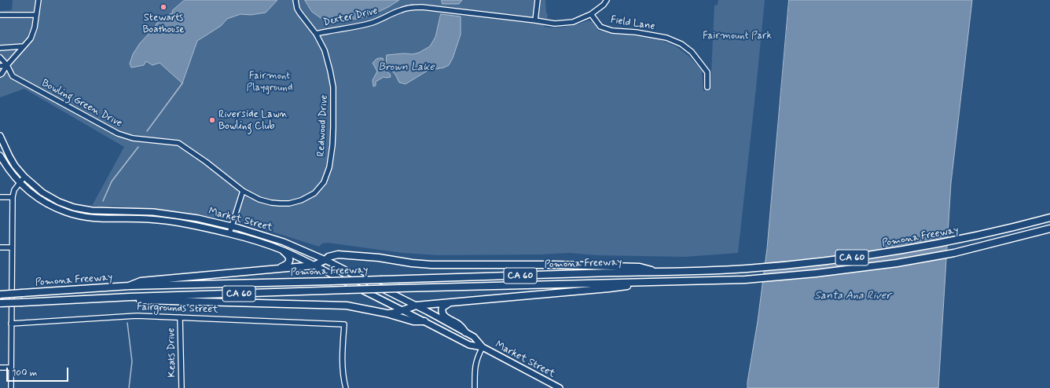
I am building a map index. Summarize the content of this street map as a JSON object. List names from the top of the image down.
{
  "streets": {
    "highway": ["Pomona Freeway", "CA 60"],
    "main road": ["Market Street"],
    "street": [
      "Dexter Drive",
      "Field Lane",
      "Bowling Green Drive",
      "Redwood Drive",
      "Fairgrounds Street",
      "Keats Drive"
    ]
  },
  "crossings": [
    ["Dexter Drive", "Redwood Drive"],
    ["Bowling Green Drive", "Redwood Drive"],
    ["Fairgrounds Street", "Keats Drive"]
  ],
  "water": ["Brown Lake", "Santa Ana River"],
  "parks": ["Fairmount Park", "Fairmont Playground"],
  "places": ["Stewarts Boathouse", "Riverside Lawn Bowling Club"],
  "scale_bar": "100 m"
}
